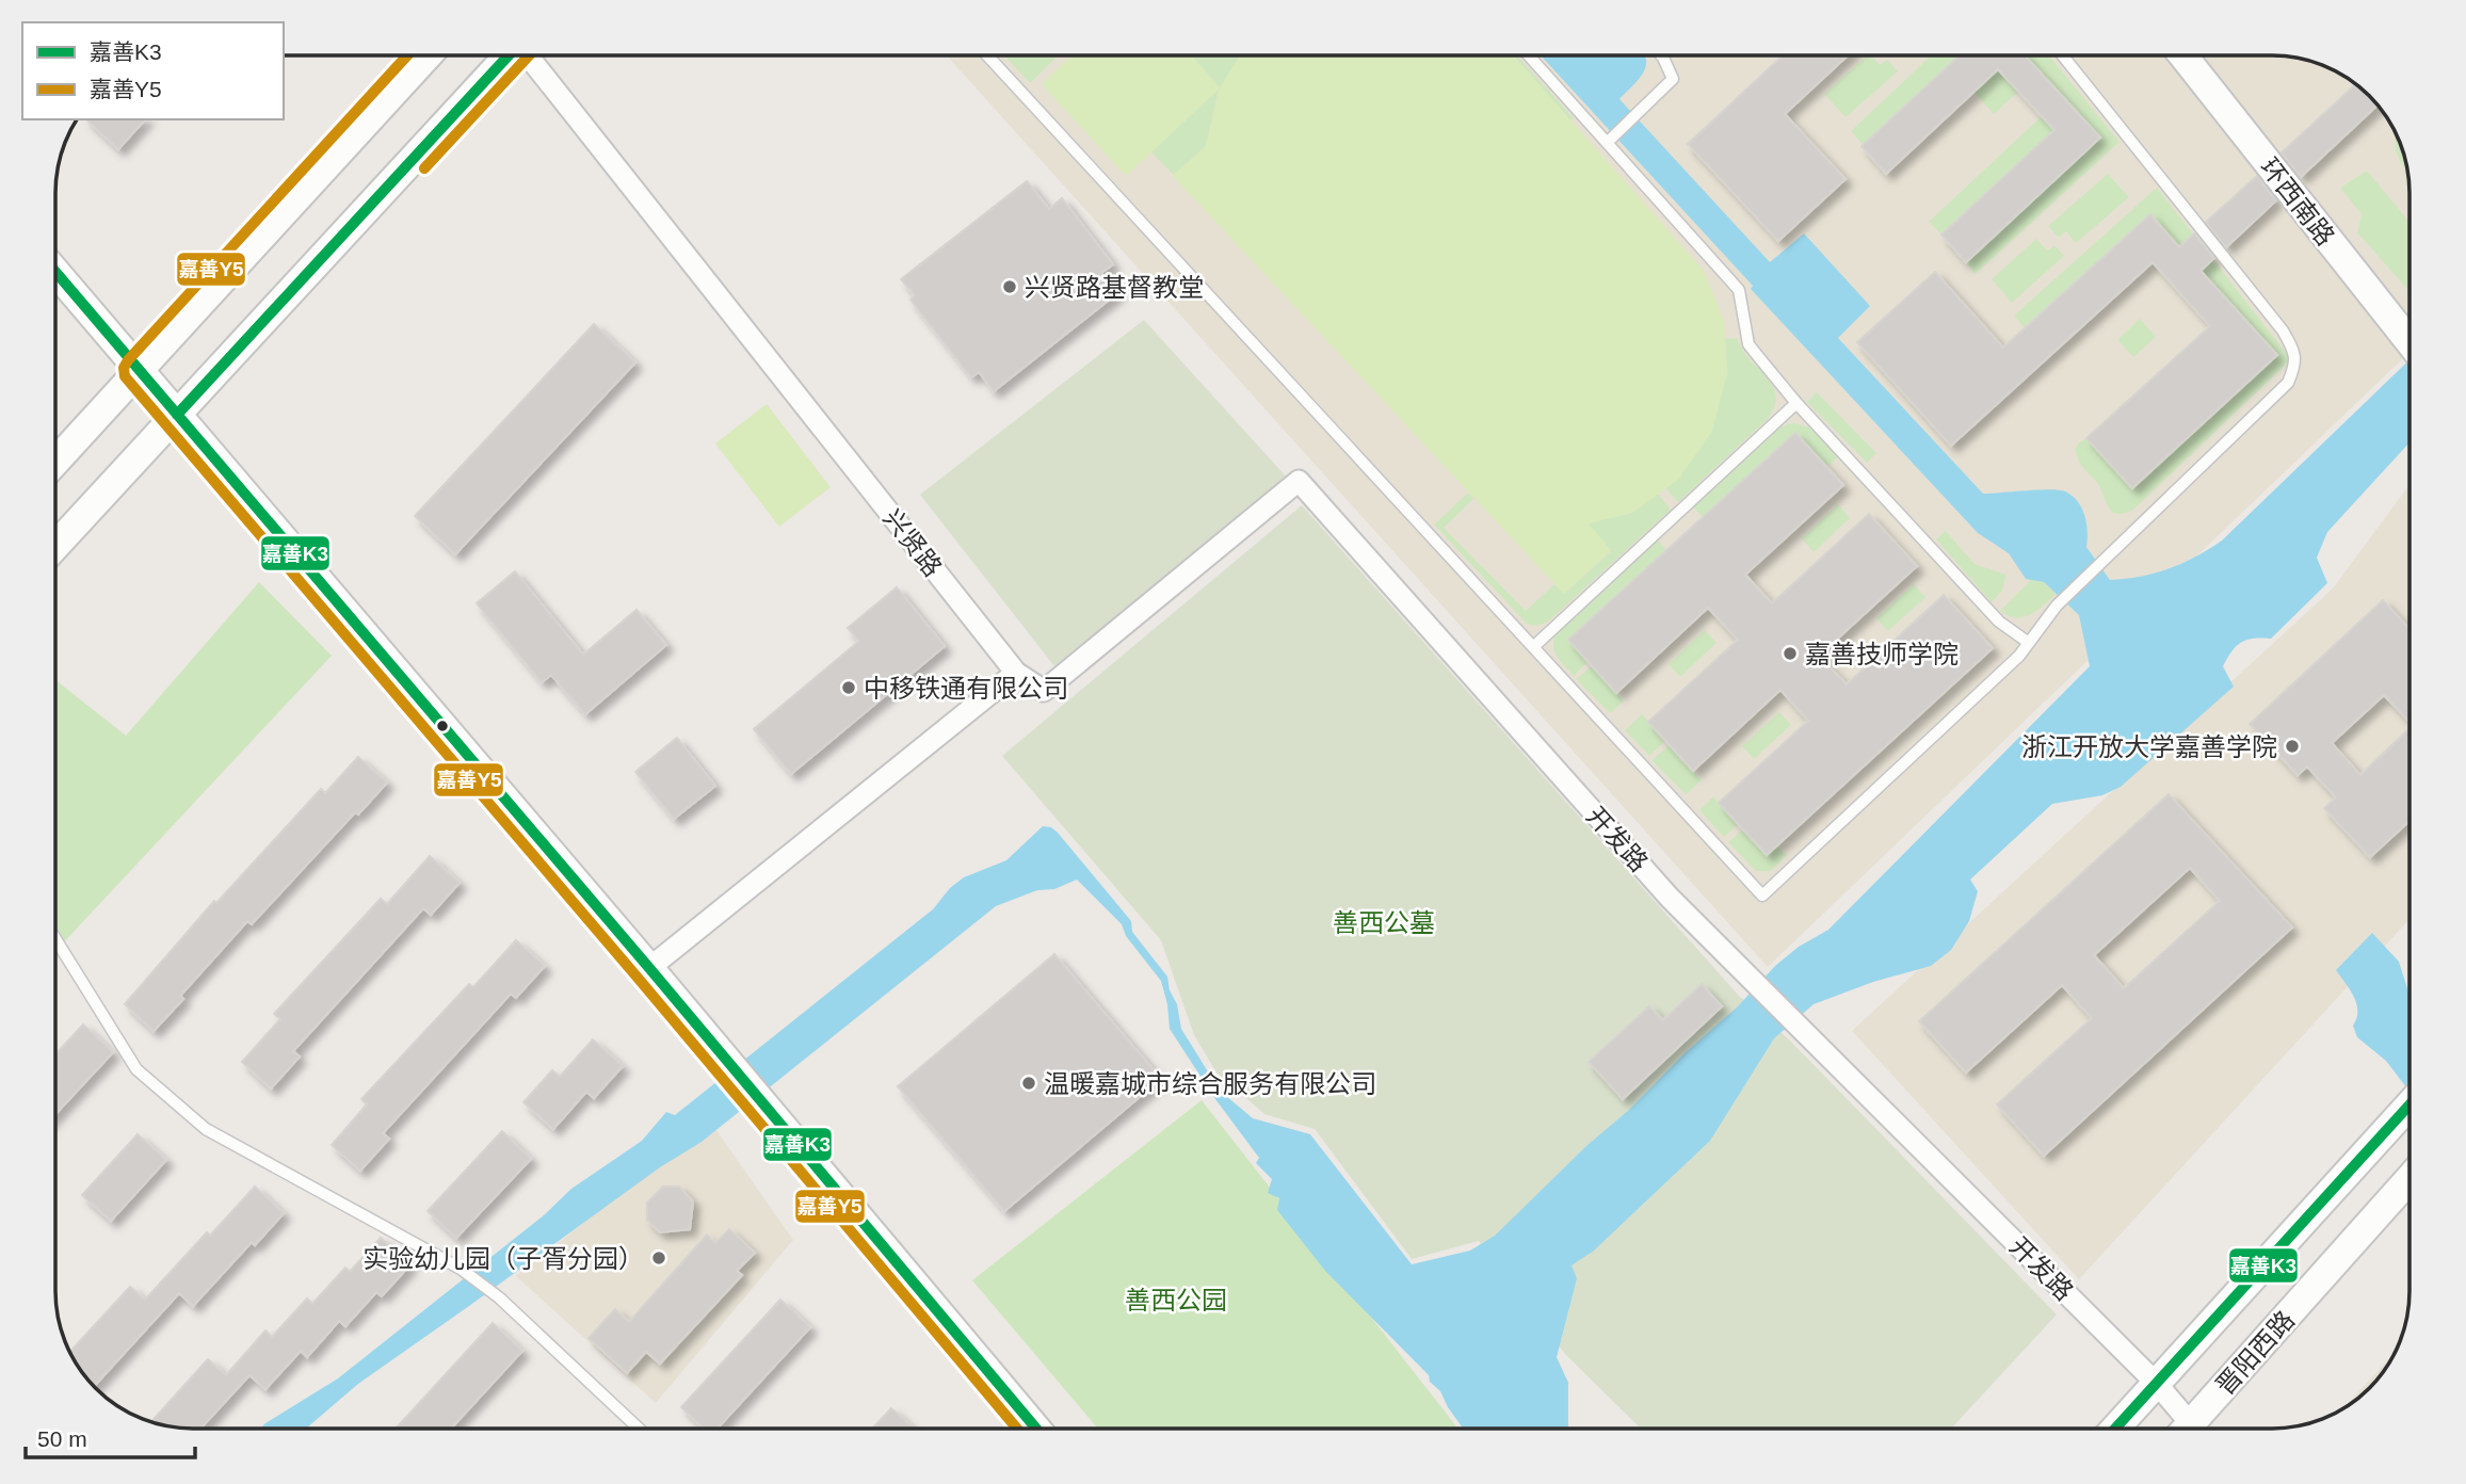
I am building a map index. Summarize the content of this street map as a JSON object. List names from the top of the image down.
{
  "streets": {
    "main road": ["环西南路", "晋阳西路"],
    "street": ["兴贤路", "开发路"]
  },
  "crossings": [
    ["兴贤路", "开发路"],
    ["开发路", "晋阳西路"]
  ],
  "parks": ["善西公墓", "善西公园"],
  "places": [
    "兴贤路基督教堂",
    "嘉善技师学院",
    "中移铁通有限公司",
    "浙江开放大学嘉善学院",
    "温暖嘉城市综合服务有限公司",
    "实验幼儿园（子胥分园）"
  ],
  "lines": ["transit line 嘉善Y5", "transit line 嘉善K3"],
  "legend": ["嘉善K3", "嘉善Y5"],
  "scale_bar": "50 m"
}
